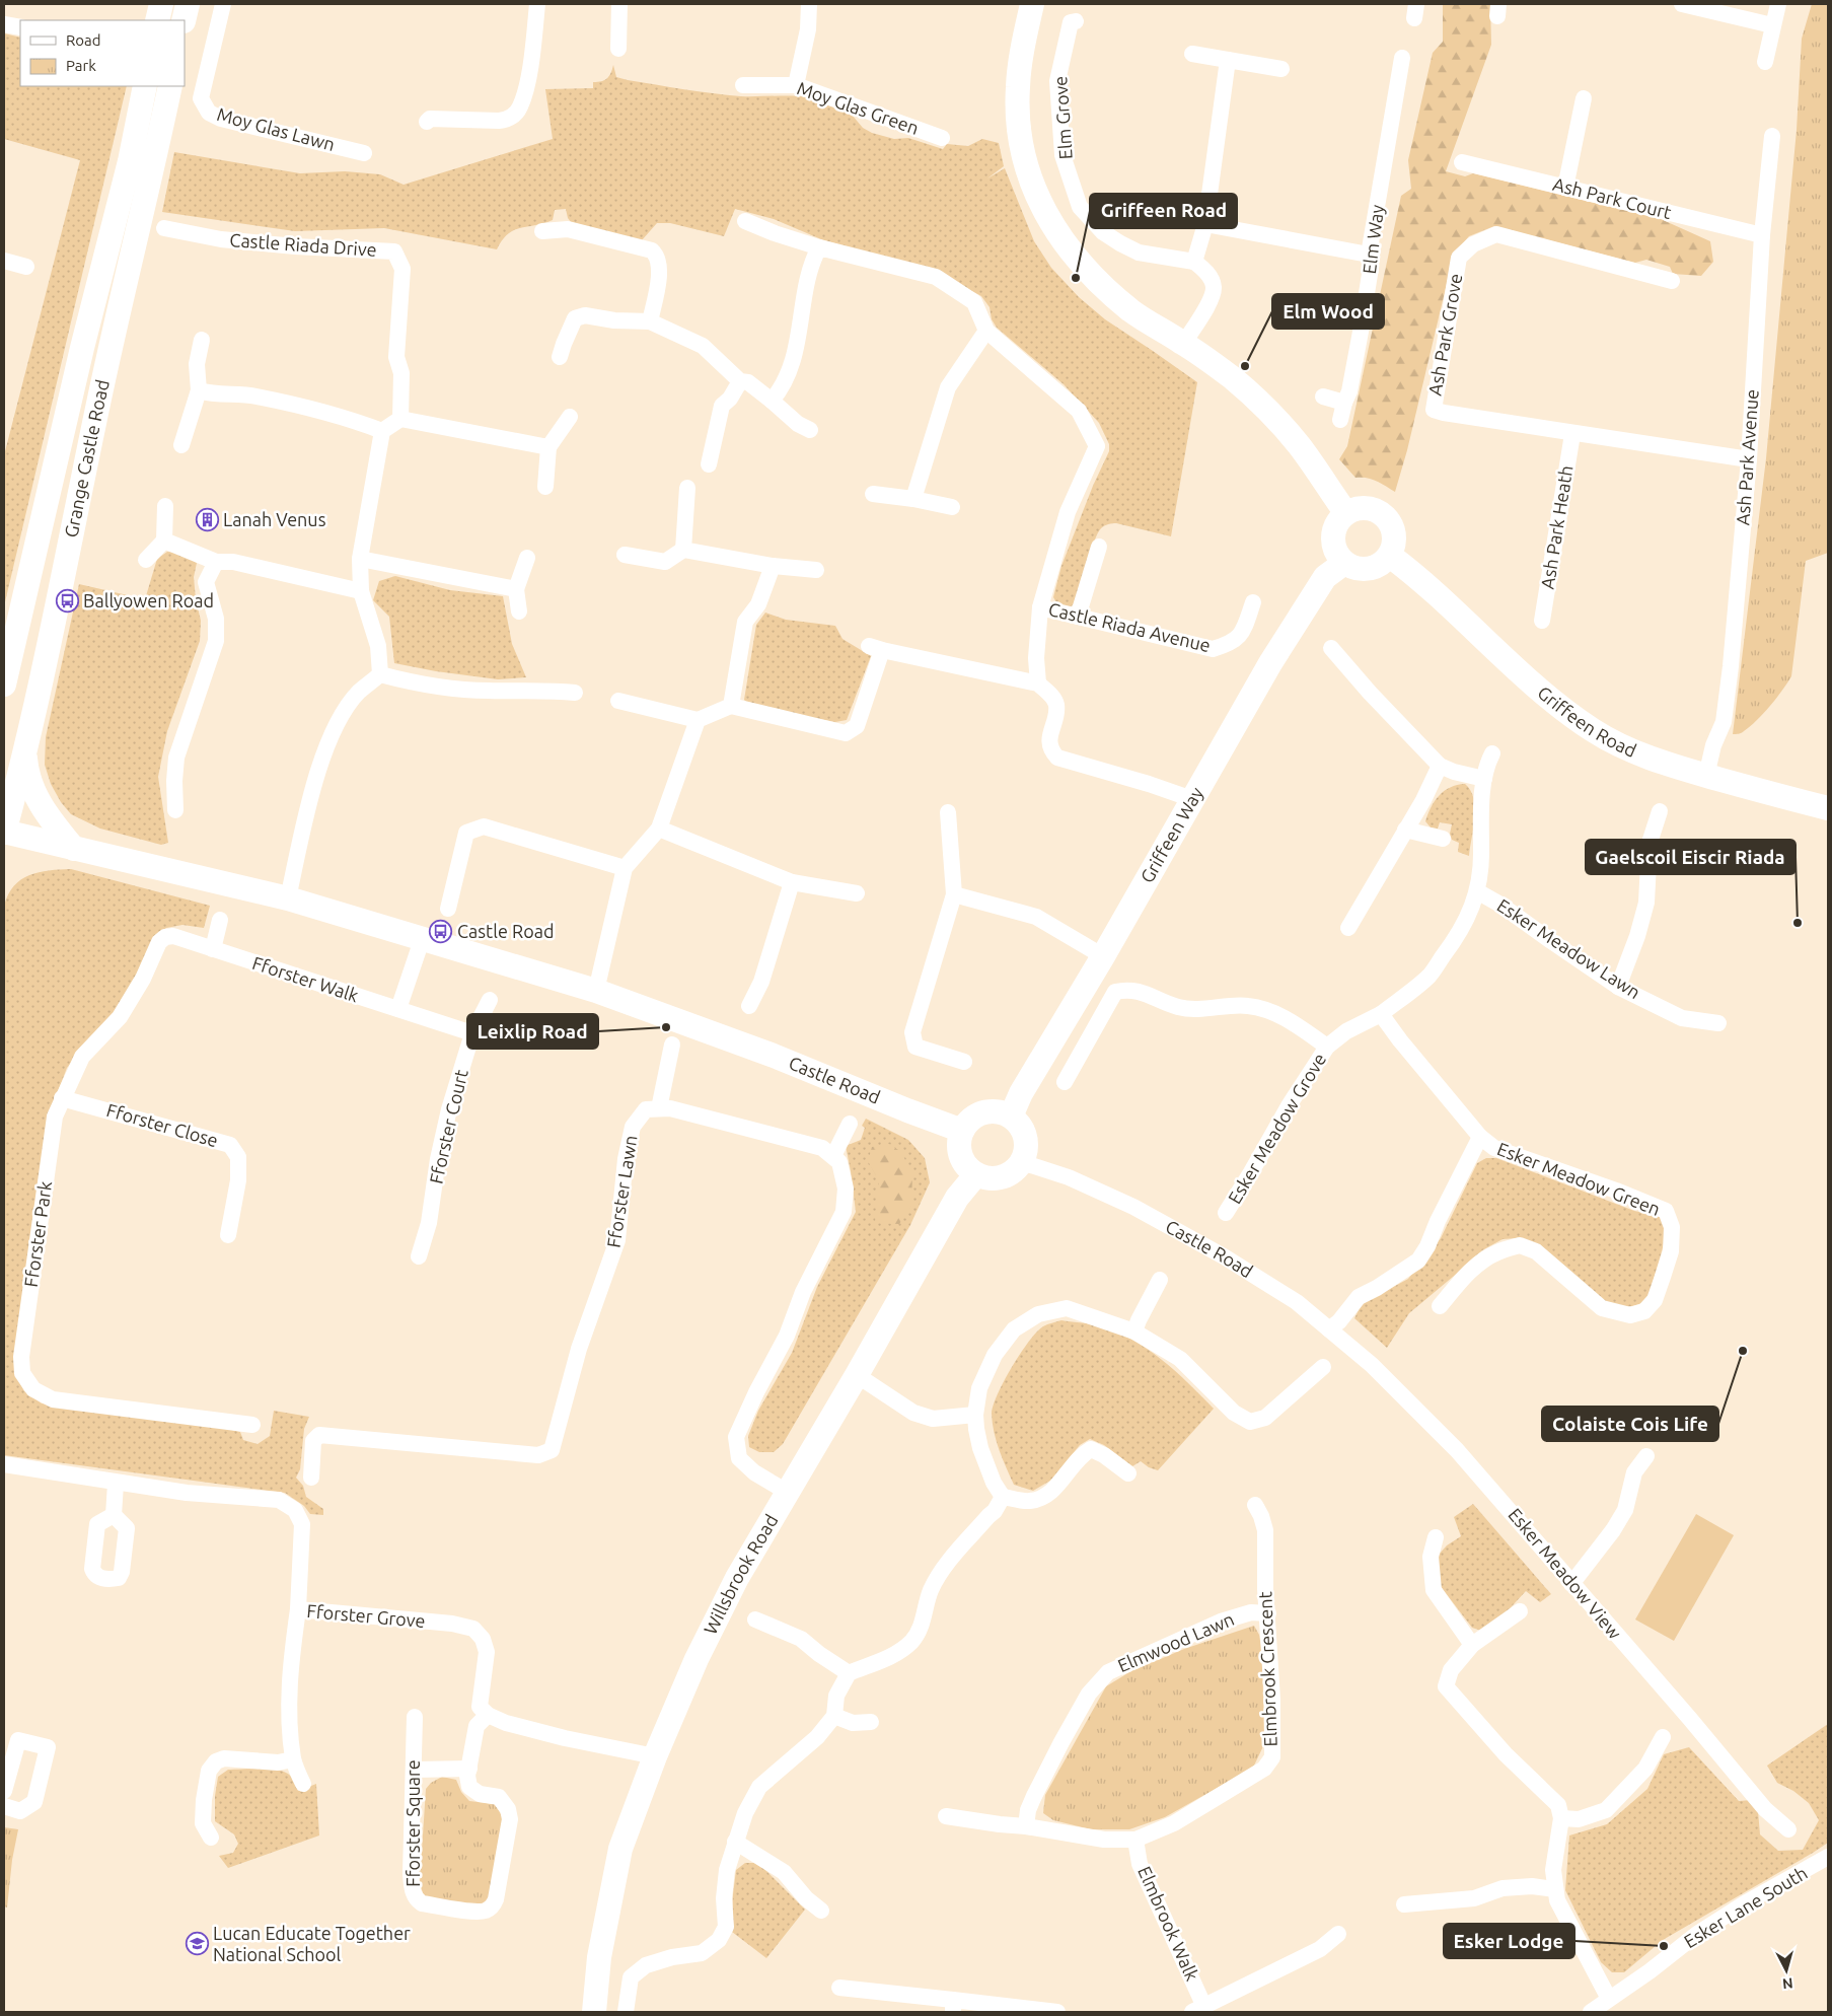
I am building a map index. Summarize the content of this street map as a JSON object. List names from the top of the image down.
{
  "streets": {
    "street": [
      "Moy Glas Green",
      "Elm Grove",
      "Moy Glas Lawn",
      "Ash Park Court",
      "Elm Way",
      "Castle Riada Drive",
      "Ash Park Grove",
      "Ash Park Avenue",
      "Grange Castle Road",
      "Ash Park Heath",
      "Castle Riada Avenue",
      "Griffeen Road",
      "Griffeen Way",
      "Esker Meadow Lawn",
      "Fforster Walk",
      "Castle Road",
      "Fforster Close",
      "Fforster Court",
      "Esker Meadow Grove",
      "Esker Meadow Green",
      "Fforster Lawn",
      "Fforster Park",
      "Esker Meadow View",
      "Willsbrook Road",
      "Fforster Grove",
      "Elmwood Lawn",
      "Elmbrook Crescent",
      "Fforster Square",
      "Esker Lane South",
      "Elmbrook Walk"
    ]
  },
  "crossings": [
    ["Ash Park Court", "Ash Park Avenue"],
    ["Ash Park Grove", "Ash Park Avenue"],
    ["Ash Park Grove", "Ash Park Heath"],
    ["Ash Park Avenue", "Griffeen Road"],
    ["Grange Castle Road", "Castle Road"],
    ["Griffeen Road", "Griffeen Way"],
    ["Griffeen Way", "Castle Road"],
    ["Griffeen Way", "Willsbrook Road"],
    ["Esker Meadow Lawn", "Esker Meadow Grove"],
    ["Fforster Walk", "Fforster Court"],
    ["Fforster Walk", "Fforster Park"],
    ["Castle Road", "Esker Meadow Green"],
    ["Castle Road", "Esker Meadow View"],
    ["Castle Road", "Willsbrook Road"],
    ["Fforster Close", "Fforster Park"],
    ["Esker Meadow Green", "Esker Meadow View"],
    ["Fforster Grove", "Fforster Square"],
    ["Elmwood Lawn", "Elmbrook Crescent"],
    ["Elmbrook Crescent", "Elmbrook Walk"]
  ],
  "places": {
    "other": [
      "Griffeen Road",
      "Elm Wood",
      "Gaelscoil Eiscir Riada",
      "Leixlip Road",
      "Colaiste Cois Life",
      "Esker Lodge"
    ],
    "building": ["Lanah Venus"],
    "bus stop": ["Ballyowen Road", "Castle Road"],
    "school or university": ["Lucan Educate Together National School"]
  },
  "legend": ["Road", "Park"],
  "north": "bottom"
}
